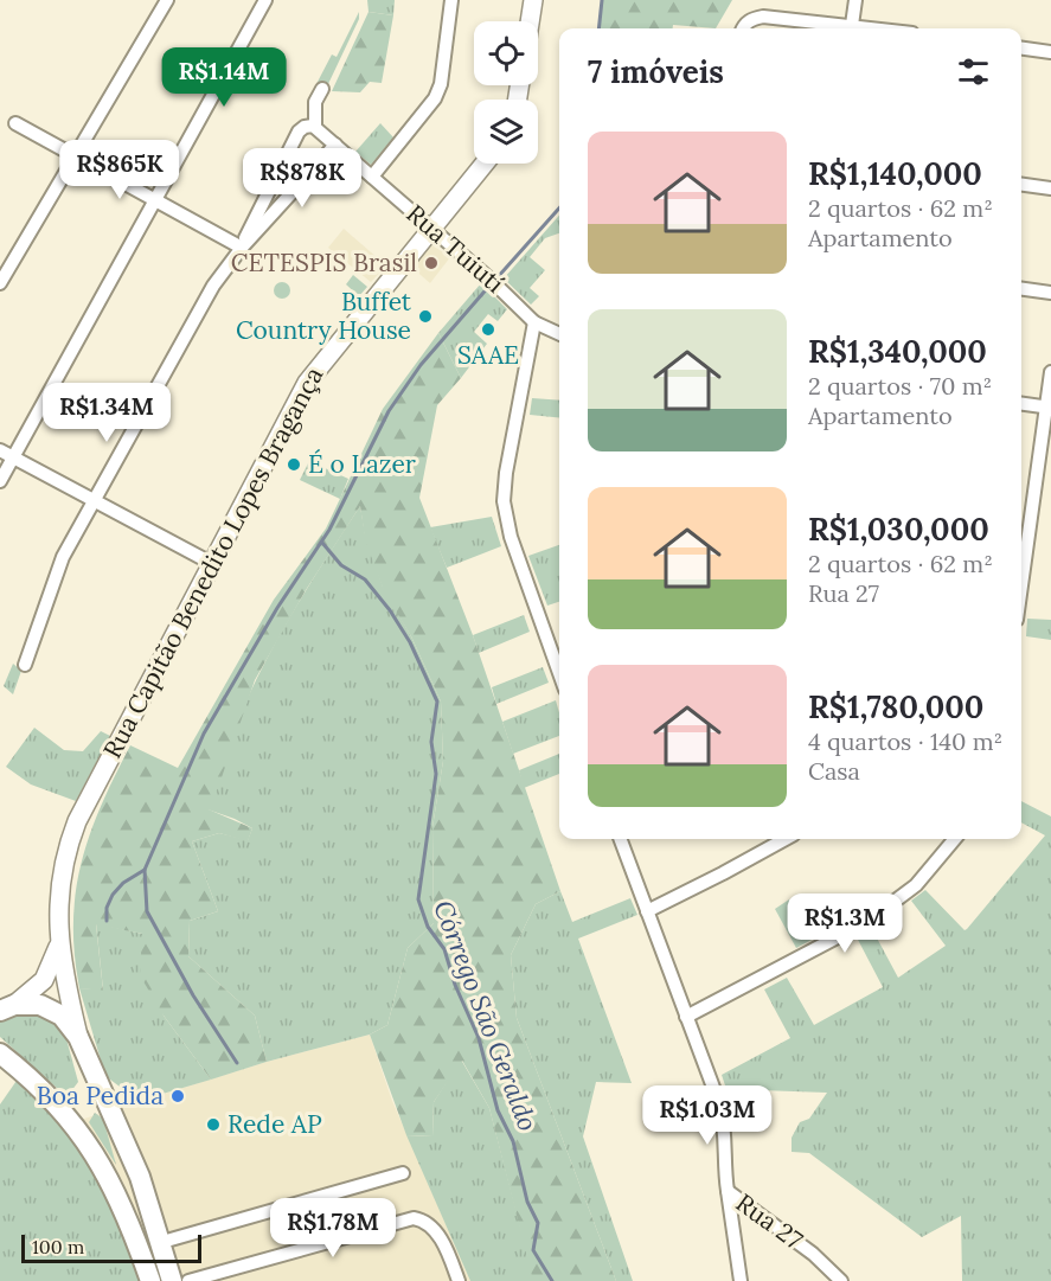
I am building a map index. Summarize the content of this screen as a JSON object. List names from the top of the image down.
{
  "streets": {
    "main road": ["Rua Capitão Benedito Lopes Bragança"],
    "street": ["Rua Tuiutí", "Rua 27"]
  },
  "crossings": [
    ["Rua Tuiutí", "Rua Capitão Benedito Lopes Bragança"]
  ],
  "water": ["Córrego São Geraldo"],
  "places": [
    "CETESPIS Brasil",
    "Buffet Country House",
    "SAAE",
    "É o Lazer",
    "Boa Pedida",
    "Rede AP"
  ],
  "scale_bar": "100 m",
  "page": {
    "heading": "7 imóveis",
    "price": [
      "R$1.14M",
      "R$865K",
      "R$878K",
      "R$1.34M",
      "R$1.3M",
      "R$1.03M",
      "R$1.78M"
    ],
    "list": [
      {
        "name": "R$1,140,000",
        "note": "2 quartos · 62 m² · Apartamento"
      },
      {
        "name": "R$1,340,000",
        "note": "2 quartos · 70 m² · Apartamento"
      },
      {
        "name": "R$1,030,000",
        "note": "2 quartos · 62 m² · Rua 27"
      },
      {
        "name": "R$1,780,000",
        "note": "4 quartos · 140 m² · Casa"
      }
    ],
    "scale": "100 m"
  }
}
